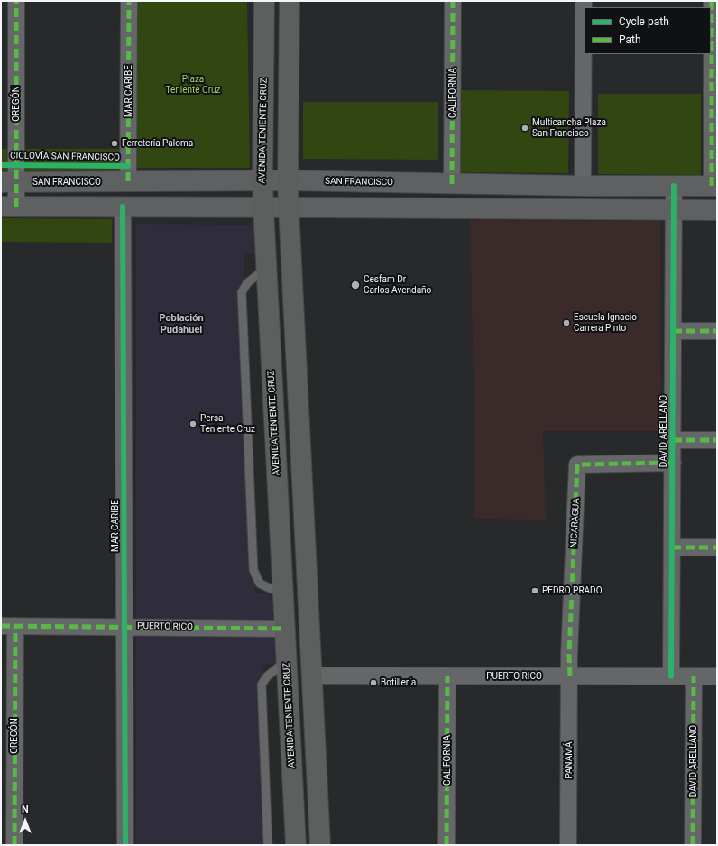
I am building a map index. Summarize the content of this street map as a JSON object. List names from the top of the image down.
{
  "streets": {
    "main road": ["AVENIDA TENIENTE CRUZ", "SAN FRANCISCO"],
    "street": [
      "MAR CARIBE",
      "CALIFORNIA",
      "OREGÓN",
      "DAVID ARELLANO",
      "NICARAGUA",
      "PUERTO RICO",
      "PANAMÁ"
    ],
    "cycle path": ["CICLOVÍA SAN FRANCISCO"]
  },
  "crossings": [
    ["MAR CARIBE", "SAN FRANCISCO"],
    ["MAR CARIBE", "PUERTO RICO"],
    ["CALIFORNIA", "SAN FRANCISCO"],
    ["CALIFORNIA", "PUERTO RICO"],
    ["OREGÓN", "SAN FRANCISCO"],
    ["OREGÓN", "PUERTO RICO"],
    ["AVENIDA TENIENTE CRUZ", "SAN FRANCISCO"],
    ["AVENIDA TENIENTE CRUZ", "PUERTO RICO"],
    ["SAN FRANCISCO", "DAVID ARELLANO"],
    ["DAVID ARELLANO", "NICARAGUA"],
    ["DAVID ARELLANO", "PUERTO RICO"],
    ["NICARAGUA", "PUERTO RICO"],
    ["NICARAGUA", "PANAMÁ"],
    ["PUERTO RICO", "PANAMÁ"]
  ],
  "districts": ["Población Pudahuel"],
  "parks": ["Plaza Teniente Cruz"],
  "places": [
    "Multicancha Plaza San Francisco",
    "Ferretería Paloma",
    "Cesfam Dr Carlos Avendaño",
    "Escuela Ignacio Carrera Pinto",
    "Persa Teniente Cruz",
    "PEDRO PRADO",
    "Botillería"
  ],
  "legend": ["Cycle path", "Path"],
  "north": "top"
}
